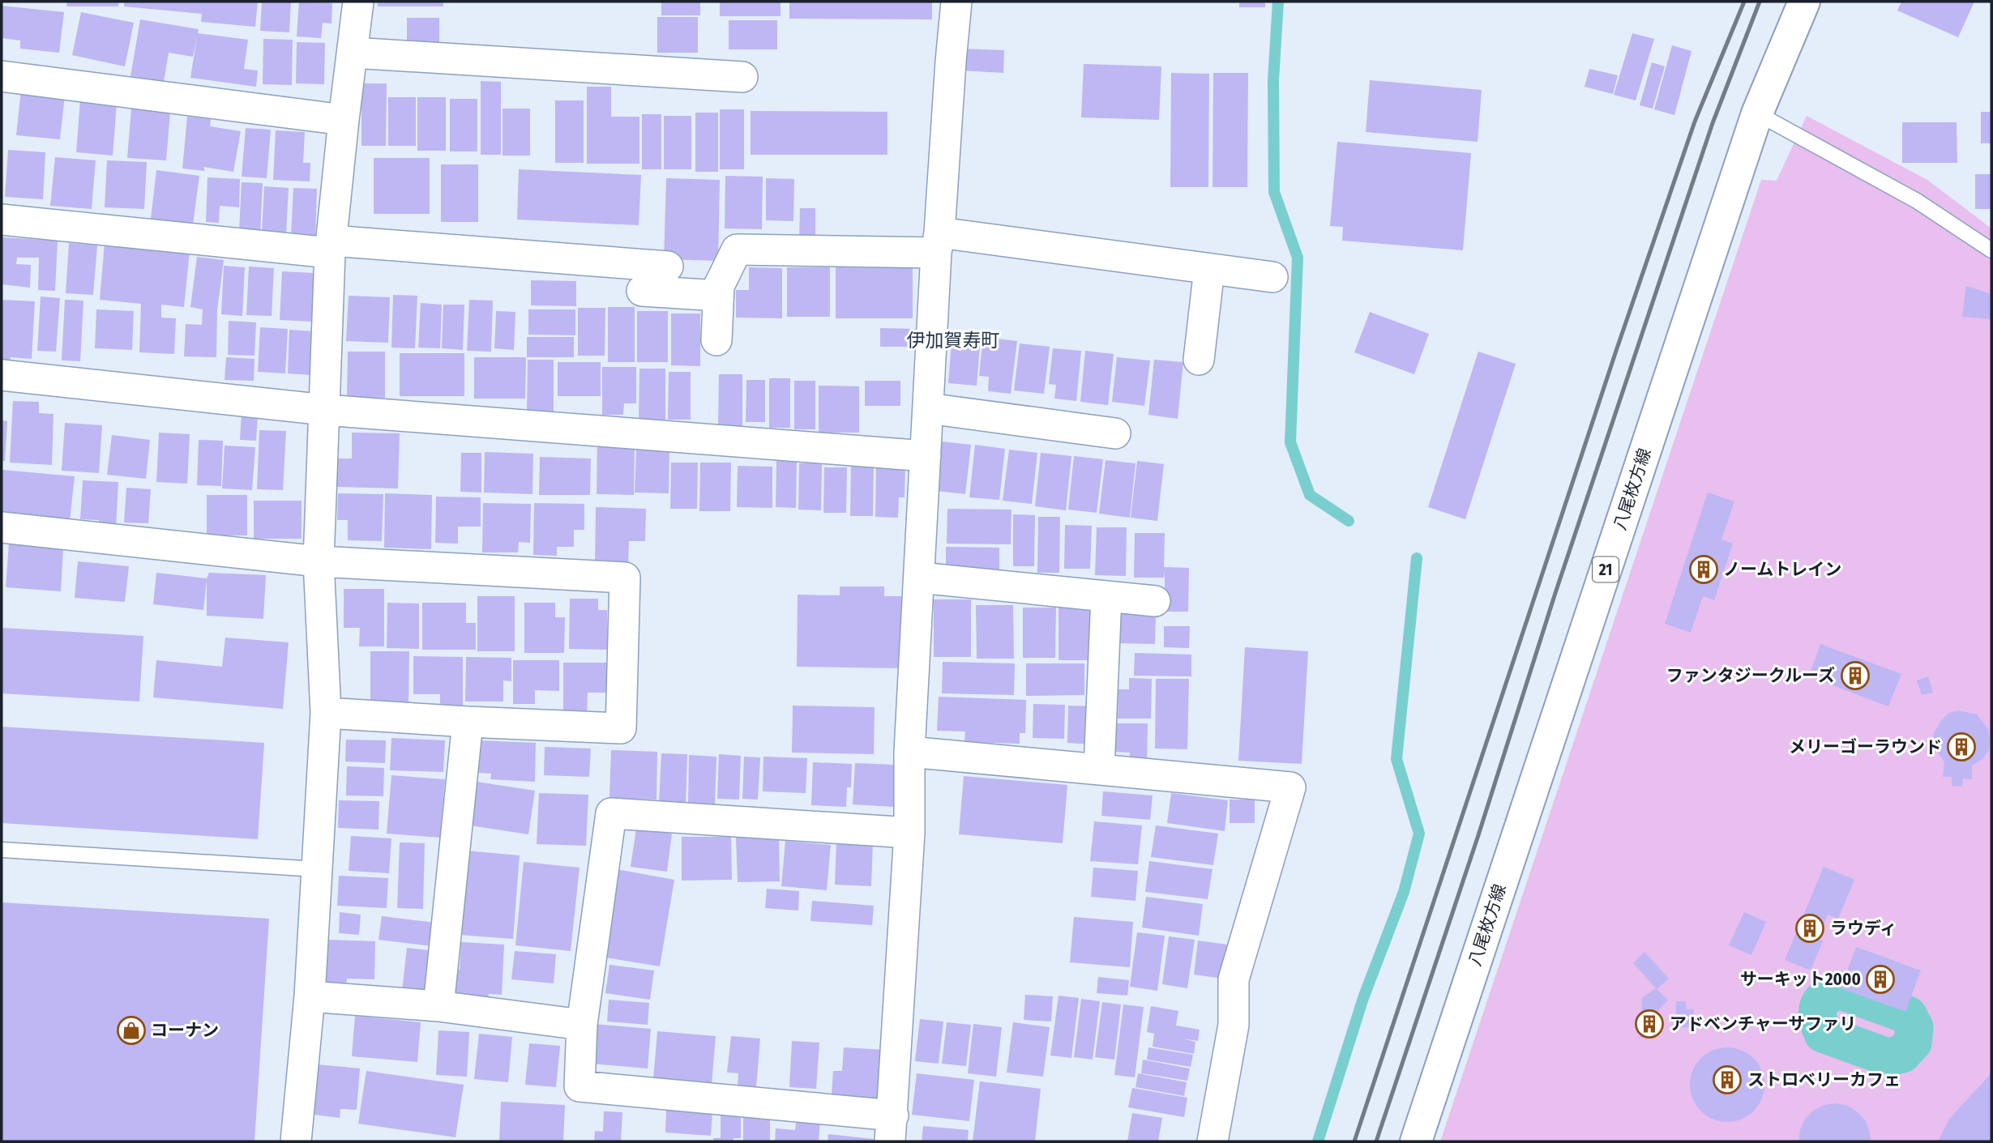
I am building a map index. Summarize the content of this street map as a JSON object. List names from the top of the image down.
{
  "streets": {
    "main road": ["八尾枚方線", "21"]
  },
  "districts": ["伊加賀寿町"],
  "places": {
    "building": [
      "ノームトレイン",
      "ファンタジークルーズ",
      "メリーゴーラウンド",
      "ラウディ",
      "サーキット2000",
      "アドベンチャーサファリ",
      "ストロベリーカフェ"
    ],
    "shop": ["コーナン"]
  }
}
